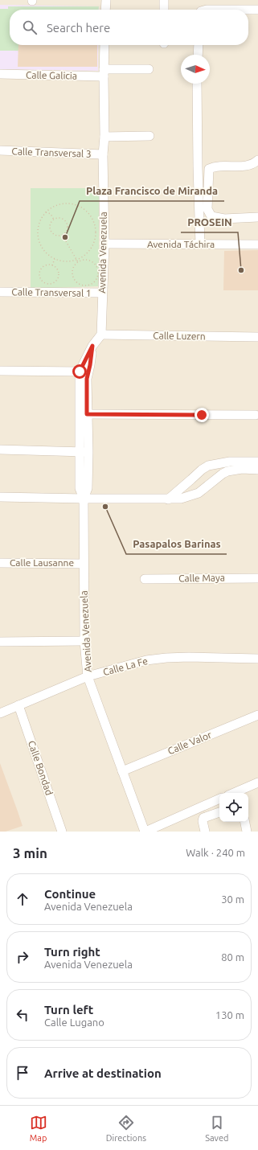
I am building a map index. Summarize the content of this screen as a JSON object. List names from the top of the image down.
{
  "streets": {
    "street": [
      "Calle Galicia",
      "Calle Transversal 3",
      "Avenida Táchira",
      "Avenida Venezuela",
      "Calle Transversal 1",
      "Calle Luzern",
      "Calle Lausanne",
      "Calle Maya",
      "Calle La Fe",
      "Calle Valor",
      "Calle Bondad"
    ]
  },
  "crossings": [
    ["Calle Galicia", "Avenida Venezuela"],
    ["Calle Transversal 3", "Avenida Venezuela"],
    ["Avenida Táchira", "Avenida Venezuela"],
    ["Avenida Venezuela", "Calle Transversal 1"],
    ["Avenida Venezuela", "Calle Luzern"],
    ["Avenida Venezuela", "Calle Lausanne"],
    ["Avenida Venezuela", "Calle La Fe"],
    ["Avenida Venezuela", "Calle Valor"],
    ["Calle La Fe", "Calle Bondad"]
  ],
  "places": ["Plaza Francisco de Miranda", "PROSEIN", "Pasapalos Barinas"],
  "north": "right",
  "page": {
    "search": "Search here",
    "heading": ["3 min", "Walk · 240 m"],
    "list": [
      ["Continue", "Avenida Venezuela", "30 m"],
      ["Turn right", "Avenida Venezuela", "80 m"],
      ["Turn left", "Calle Lugano", "130 m"],
      "Arrive at destination"
    ],
    "nav": ["Map", "Directions", "Saved"]
  }
}
